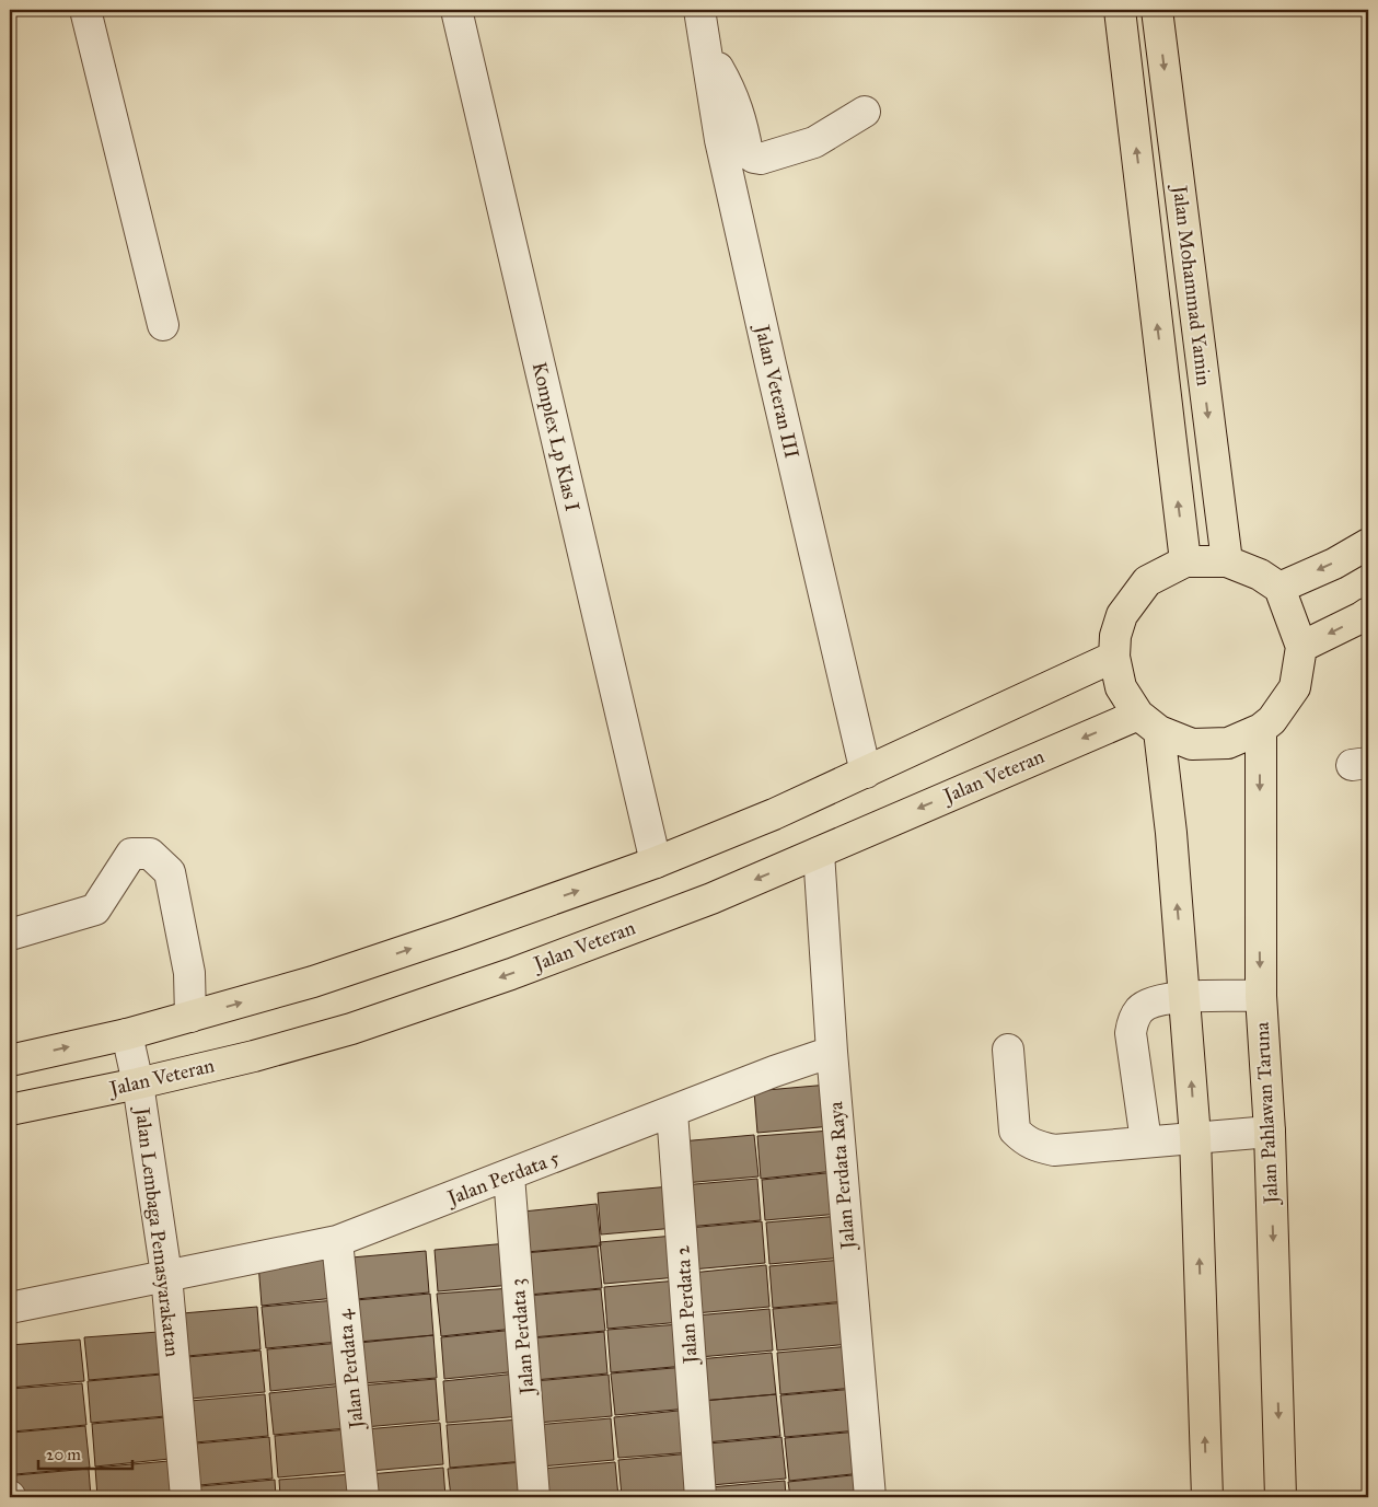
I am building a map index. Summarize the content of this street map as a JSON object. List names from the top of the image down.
{
  "streets": {
    "main road": ["Jalan Mohammad Yamin", "Jalan Veteran", "Jalan Pahlawan Taruna"],
    "street": [
      "Jalan Veteran III",
      "Komplex Lp Klas I",
      "Jalan Perdata Raya",
      "Jalan Perdata 5",
      "Jalan Lembaga Pemasyarakatan",
      "Jalan Perdata 2",
      "Jalan Perdata 3",
      "Jalan Perdata 4"
    ]
  },
  "crossings": [
    ["Jalan Mohammad Yamin", "Jalan Veteran"],
    ["Jalan Mohammad Yamin", "Jalan Pahlawan Taruna"],
    ["Jalan Veteran", "Jalan Pahlawan Taruna"],
    ["Jalan Veteran", "Jalan Perdata Raya"],
    ["Jalan Veteran", "Jalan Lembaga Pemasyarakatan"],
    ["Jalan Perdata Raya", "Jalan Perdata 5"],
    ["Jalan Perdata 5", "Jalan Lembaga Pemasyarakatan"],
    ["Jalan Perdata 5", "Jalan Perdata 2"],
    ["Jalan Perdata 5", "Jalan Perdata 3"],
    ["Jalan Perdata 5", "Jalan Perdata 4"]
  ],
  "scale_bar": "20 m"
}
